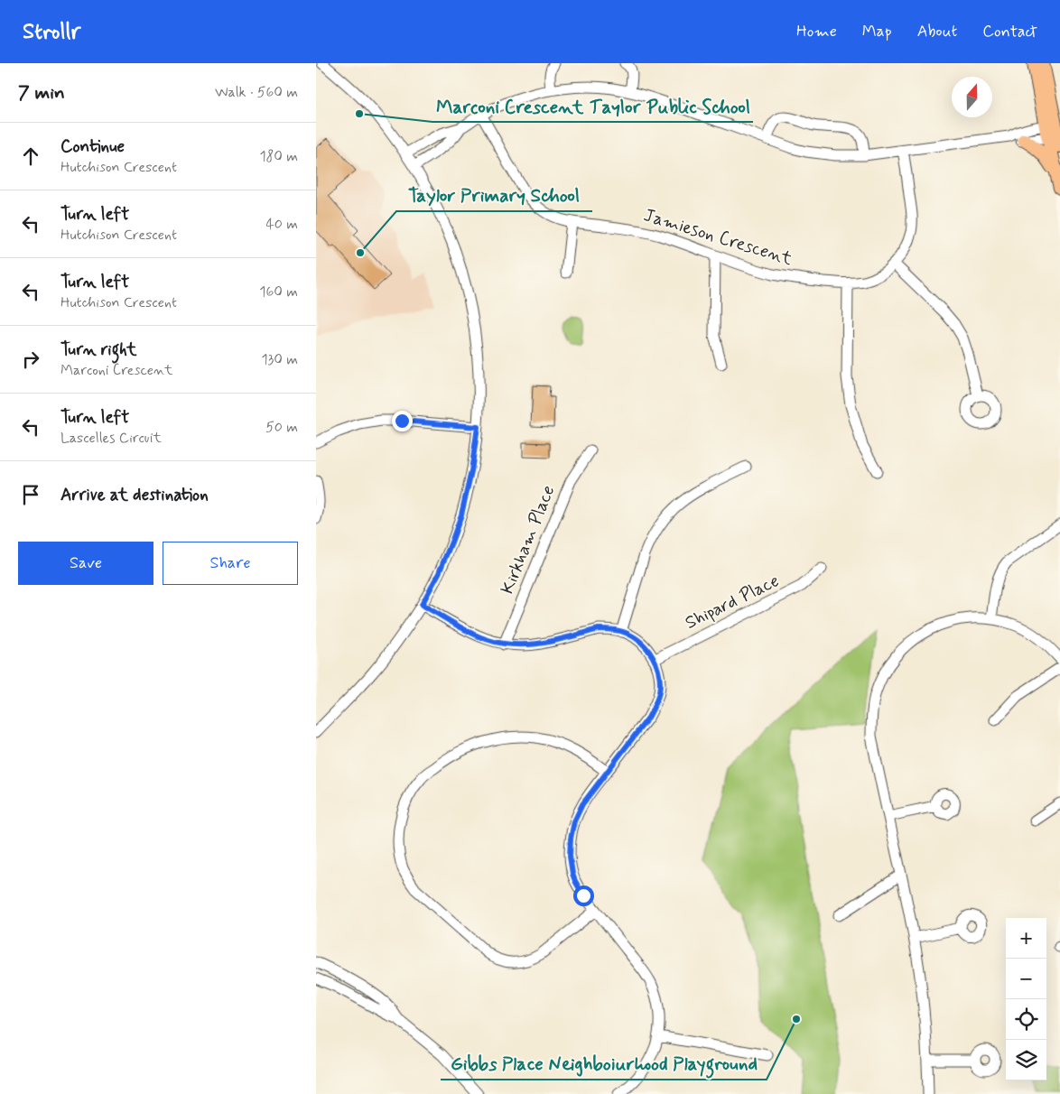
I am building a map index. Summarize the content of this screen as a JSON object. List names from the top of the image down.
{
  "streets": {
    "street": ["Jamieson Crescent", "Kirkham Place", "Shipard Place"]
  },
  "places": ["Marconi Crescent Taylor Public School", "Taylor Primary School", "Gibbs Place Neighboiurhood Playground"],
  "north": "top",
  "page": {
    "header": "Strollr",
    "nav": [
      "Home",
      "Map",
      "About",
      "Contact"
    ],
    "heading": ["7 min", "Walk · 560 m"],
    "list": [
      ["Continue", "Hutchison Crescent", "180 m"],
      ["Turn left", "Hutchison Crescent", "40 m"],
      ["Turn left", "Hutchison Crescent", "160 m"],
      ["Turn right", "Marconi Crescent", "130 m"],
      ["Turn left", "Lascelles Circuit", "50 m"],
      "Arrive at destination"
    ],
    "buttons": ["Save", "Share"],
    "map_buttons": ["+", "−"]
  }
}
